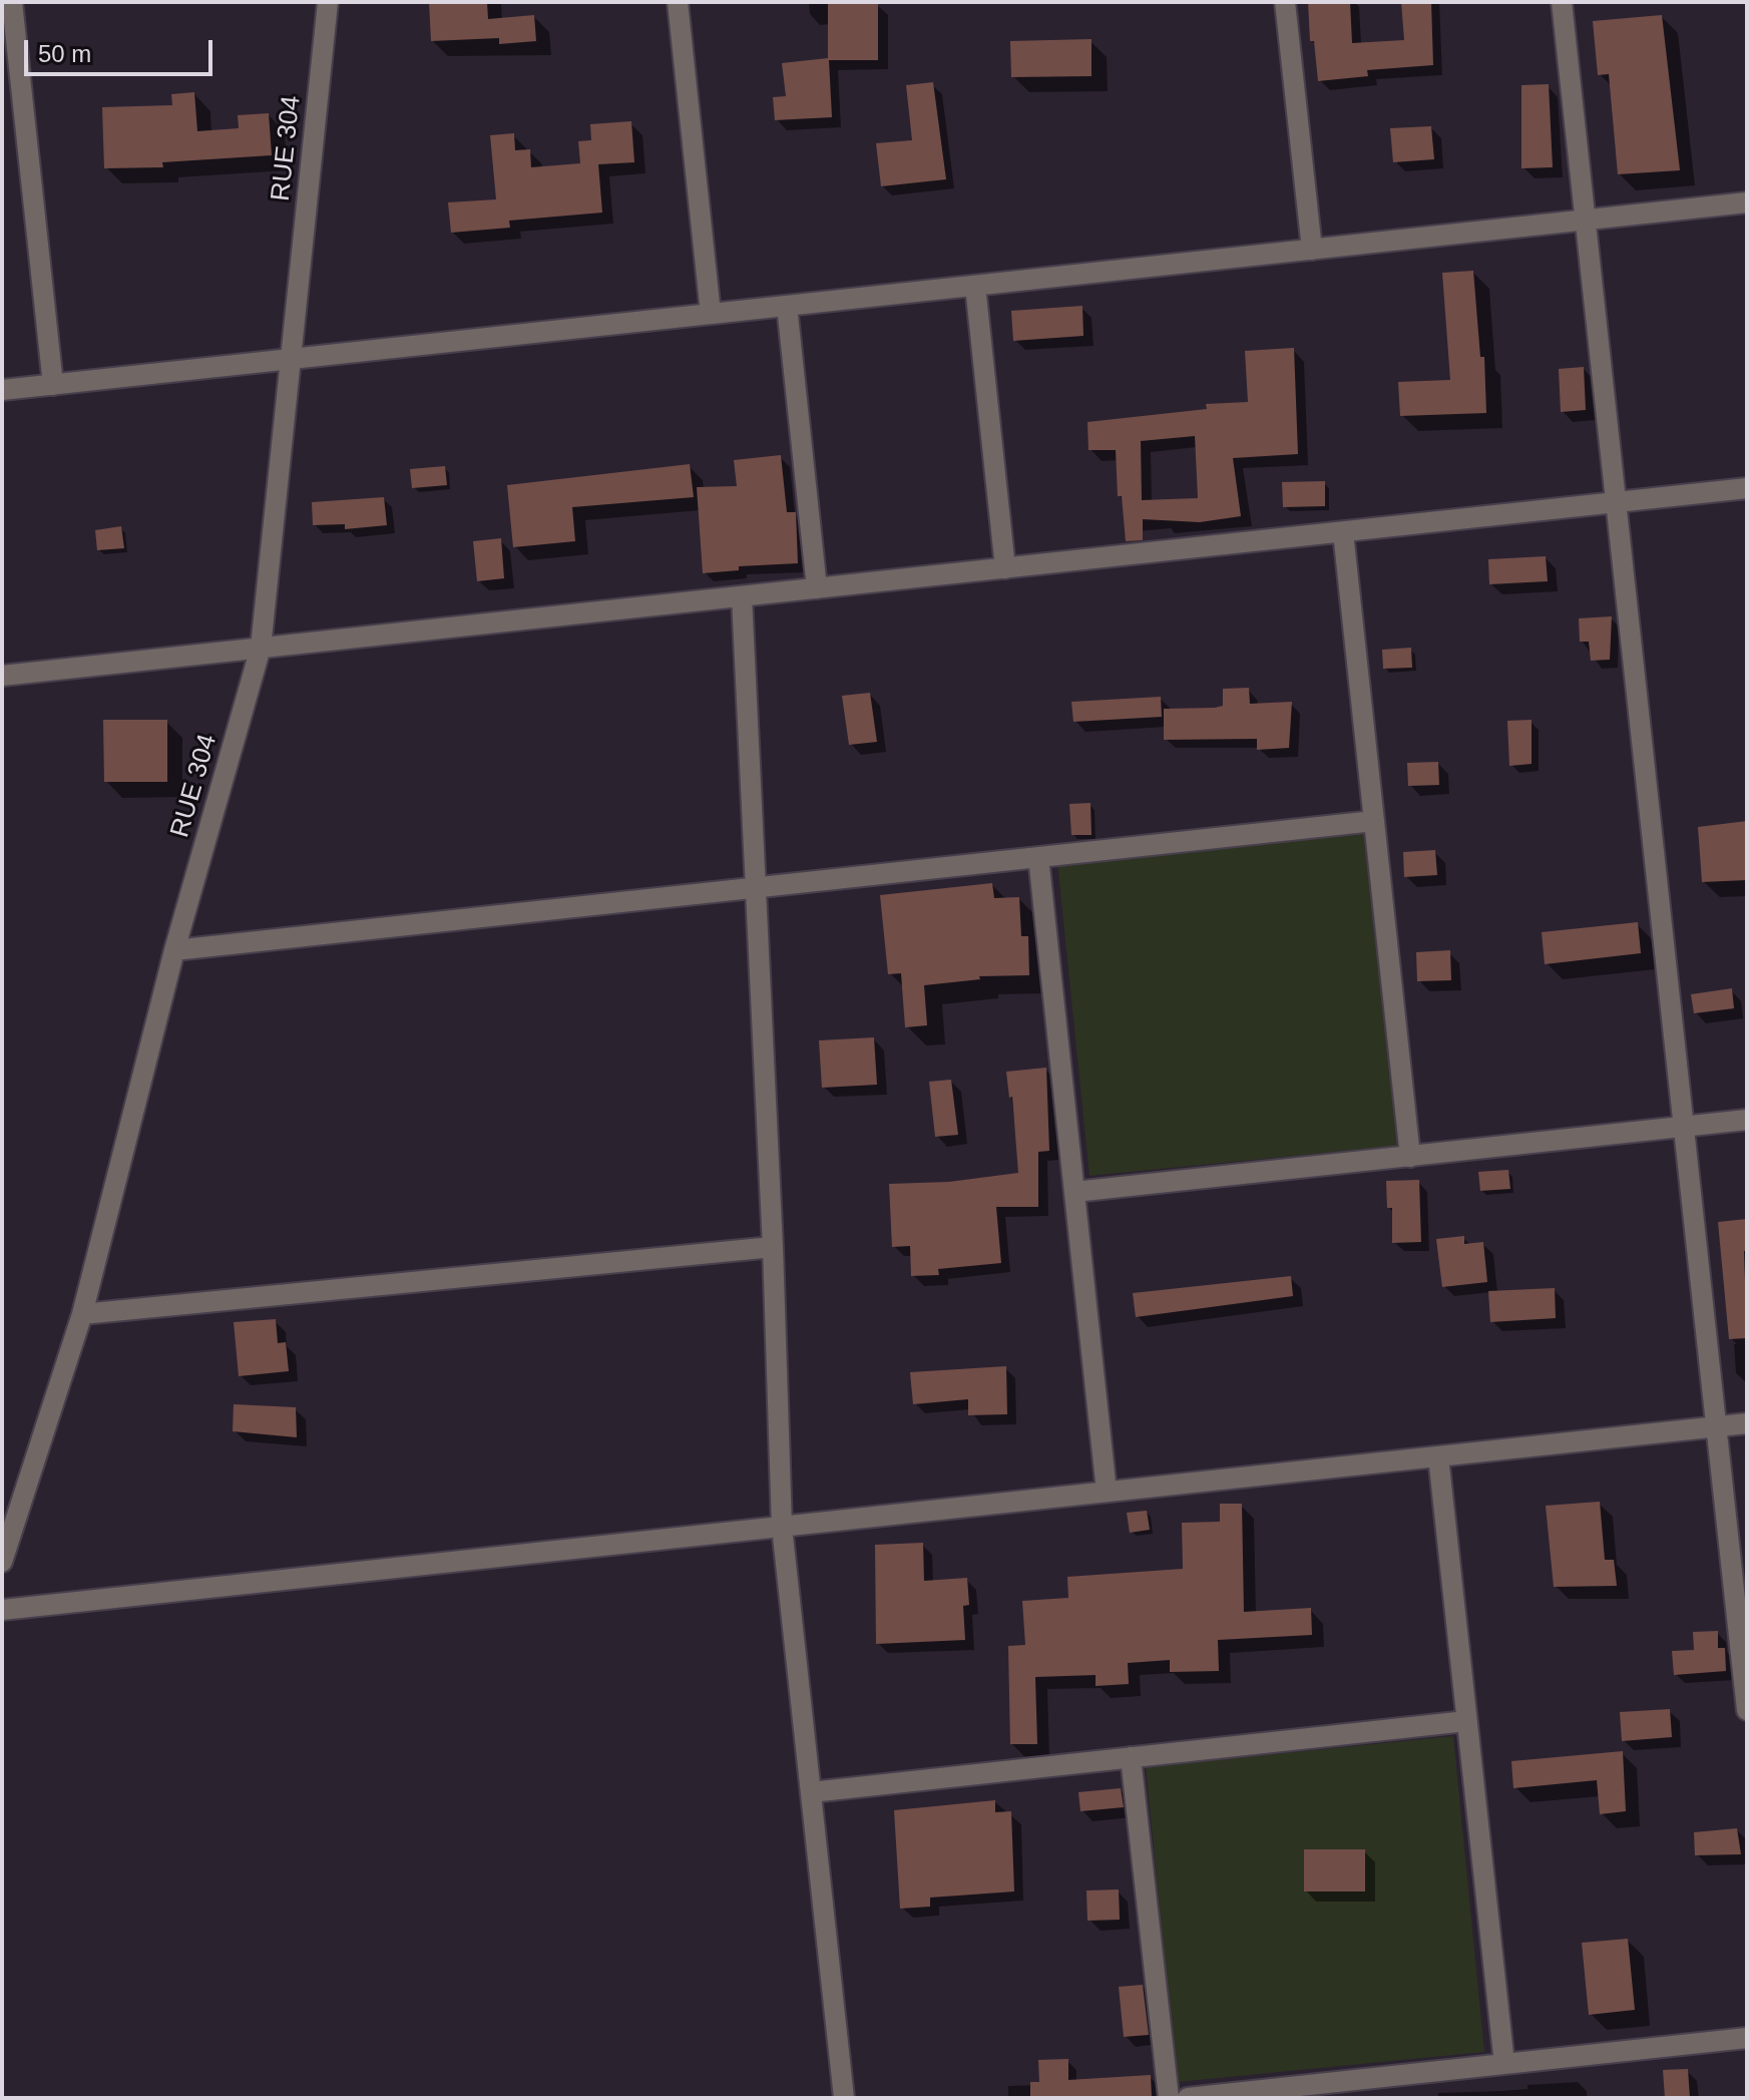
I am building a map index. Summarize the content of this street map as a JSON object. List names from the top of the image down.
{
  "streets": {
    "street": ["RUE 304"]
  },
  "scale_bar": "50 m"
}
